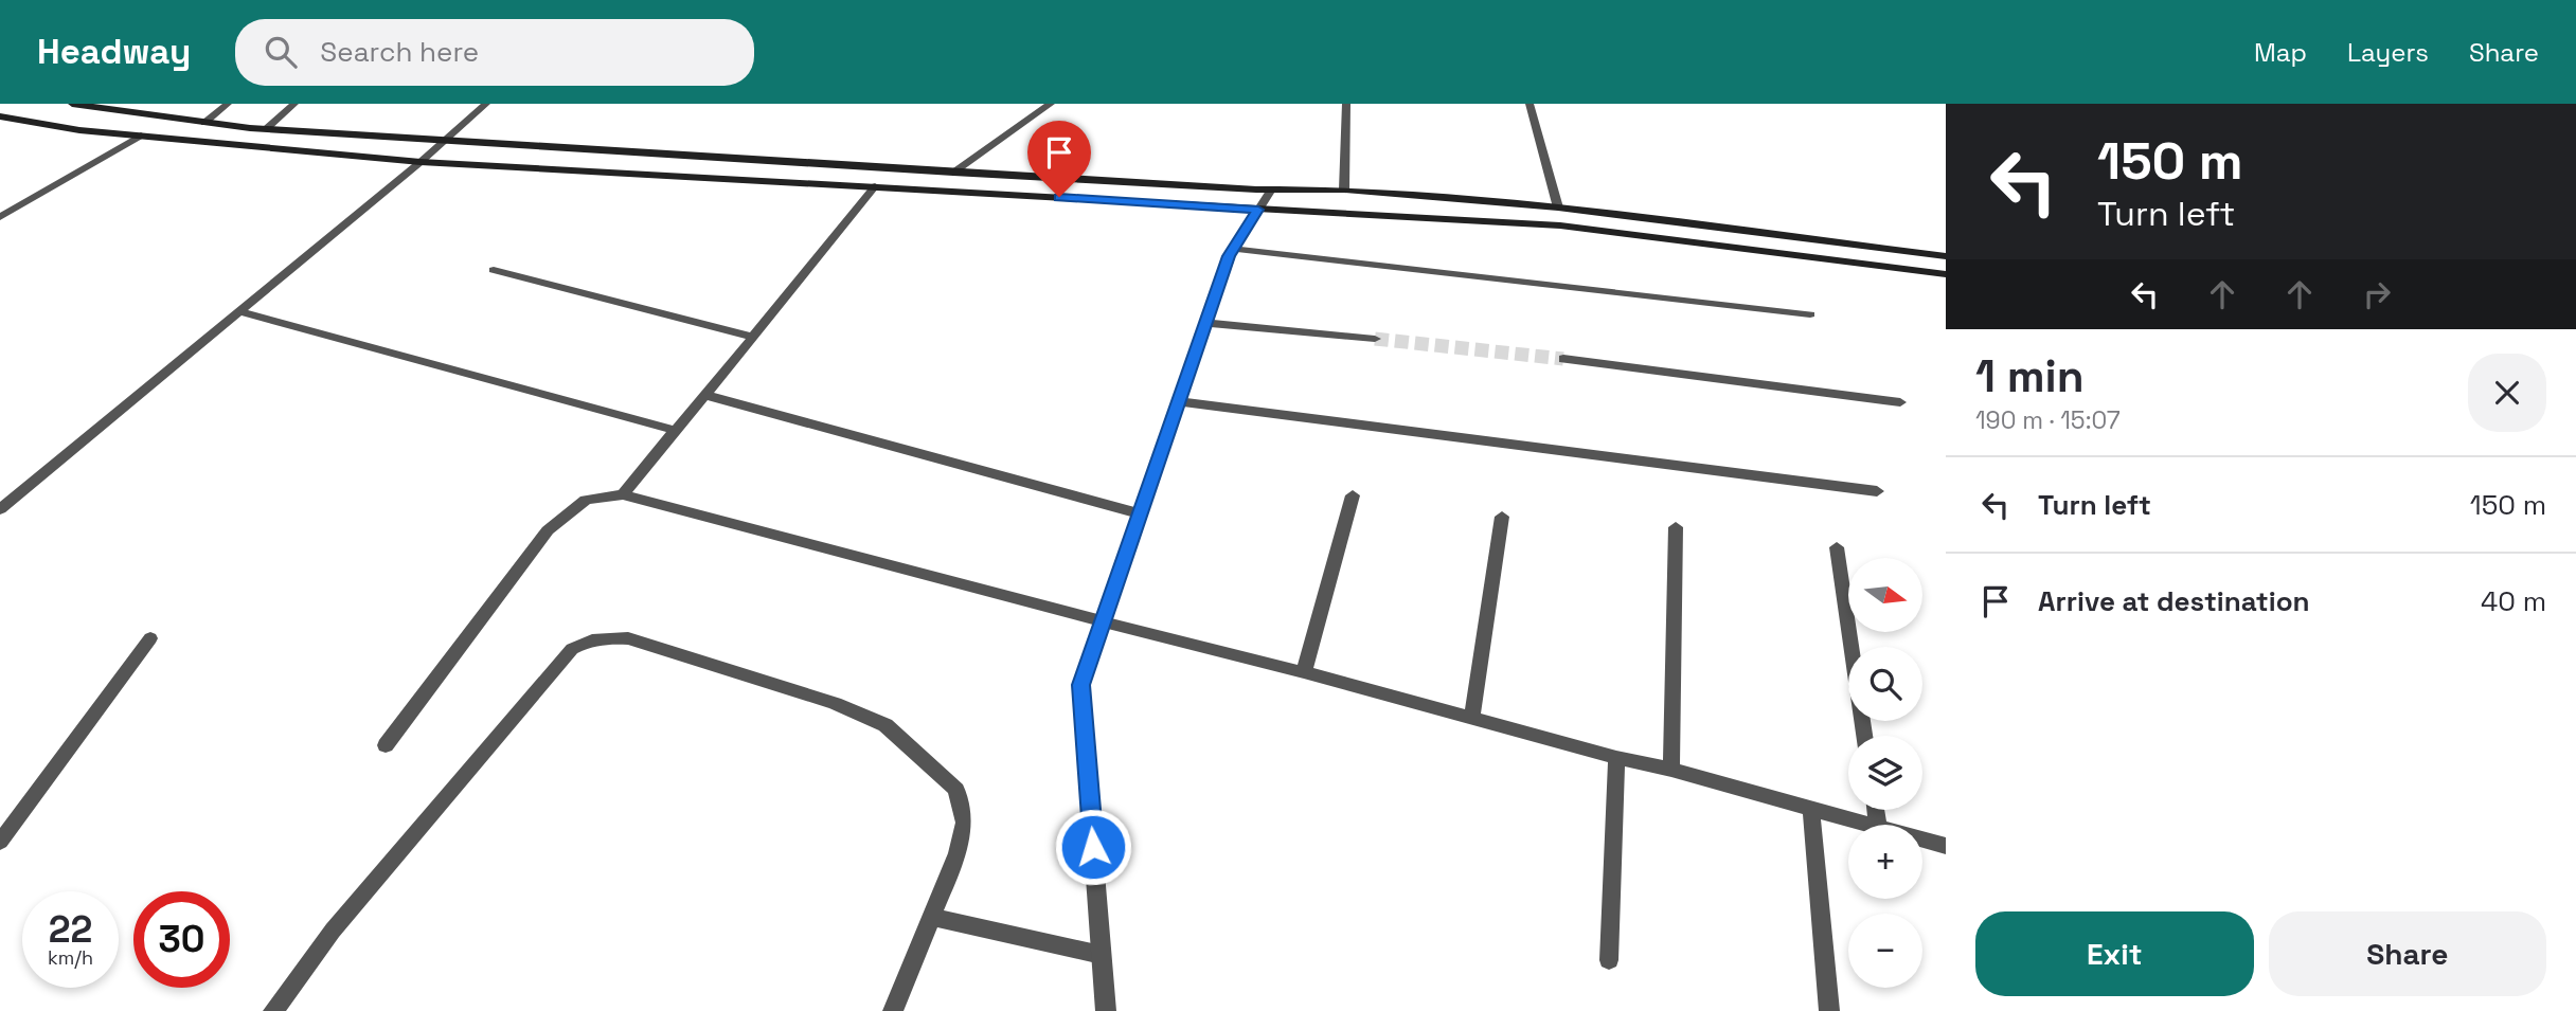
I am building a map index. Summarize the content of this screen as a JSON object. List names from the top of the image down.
{
  "north": "right",
  "page": {
    "header": "Headway",
    "search": "Search here",
    "nav": ["Map", "Layers", "Share"],
    "turn": ["150 m", "Turn left"],
    "heading": ["1 min", "190 m · 15:07"],
    "list": [
      {
        "name": "Turn left",
        "value": "150 m"
      },
      {
        "name": "Arrive at destination",
        "value": "40 m"
      }
    ],
    "map_buttons": ["+", "−"],
    "speed": "22 km/h",
    "limit": "30",
    "buttons": ["Exit", "Share"]
  }
}
